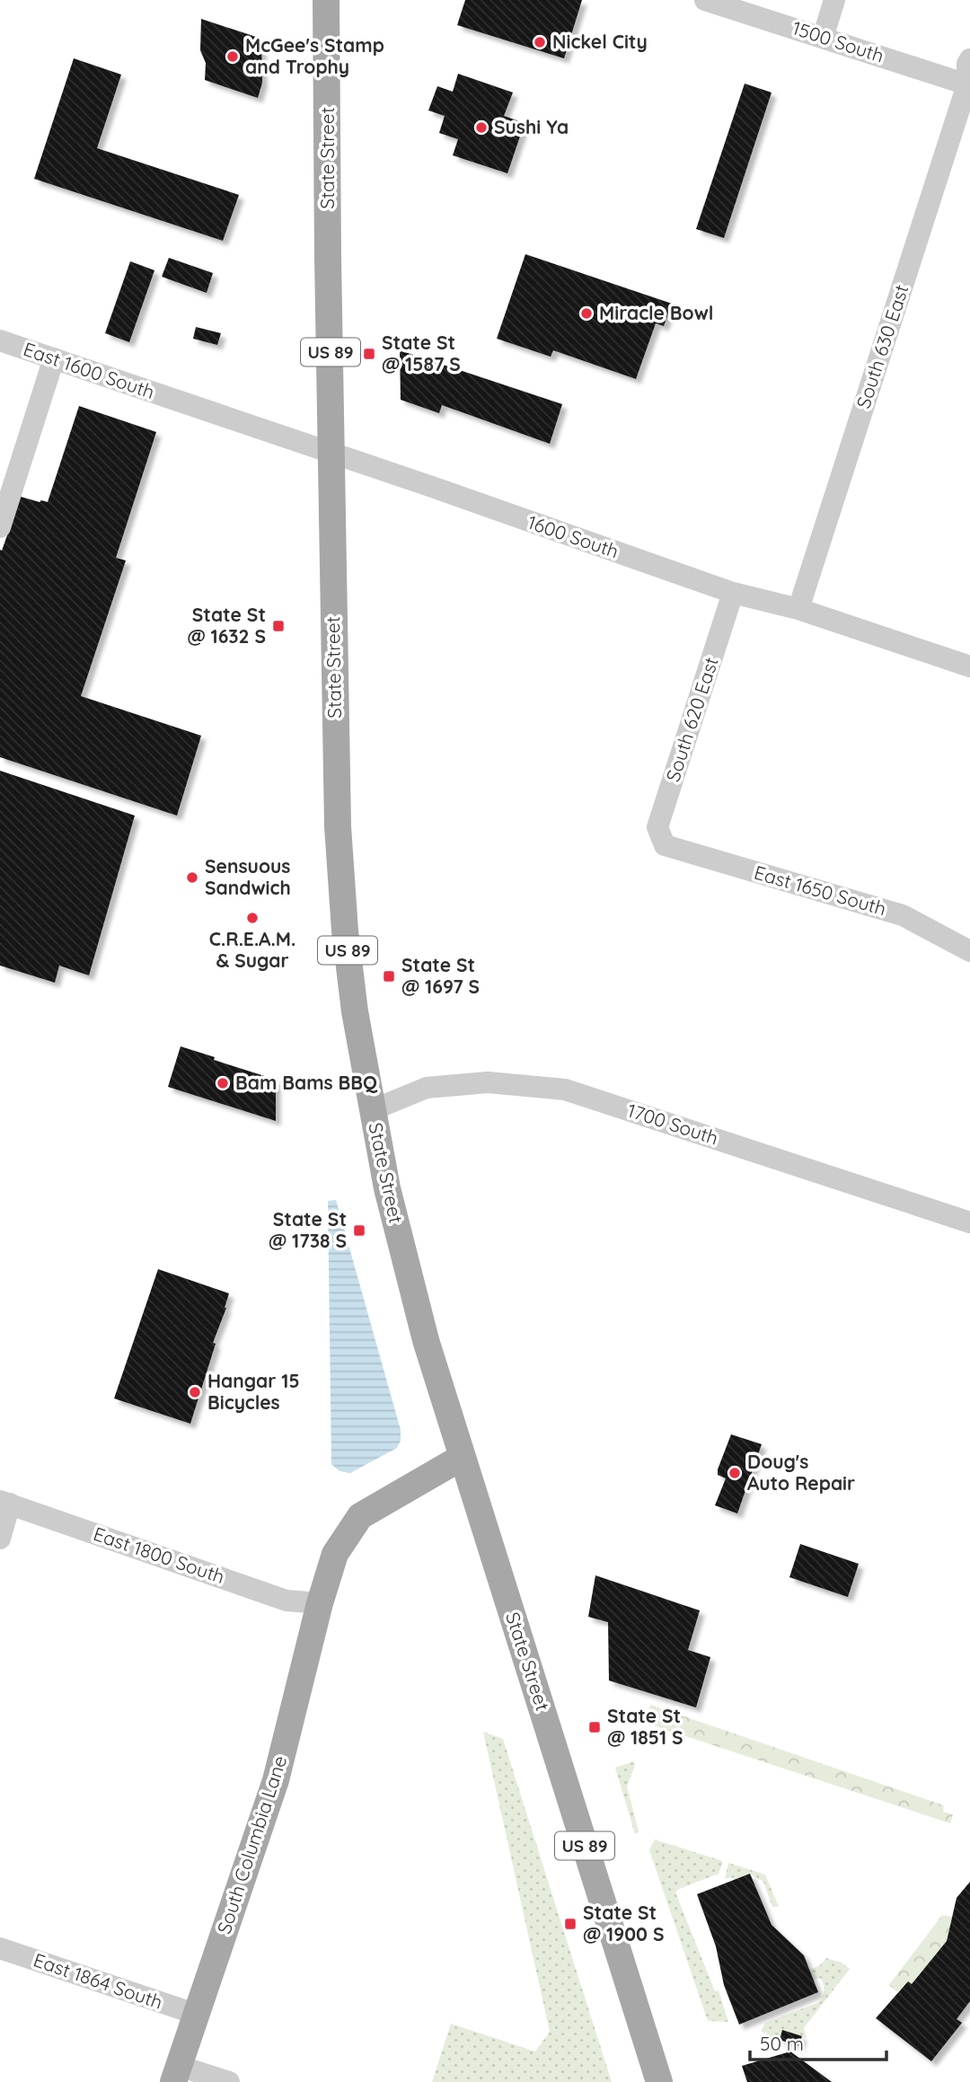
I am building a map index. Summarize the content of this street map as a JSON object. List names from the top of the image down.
{
  "streets": {
    "main road": ["State Street", "US 89", "South Columbia Lane"],
    "street": [
      "1500 South",
      "South 630 East",
      "East 1600 South",
      "1600 South",
      "South 620 East",
      "East 1650 South",
      "1700 South",
      "East 1800 South",
      "East 1864 South"
    ]
  },
  "crossings": [
    ["1500 South", "South 630 East"],
    ["State Street", "1600 South"],
    ["State Street", "1700 South"],
    ["State Street", "South Columbia Lane"],
    ["South 630 East", "1600 South"],
    ["East 1600 South", "1600 South"],
    ["1600 South", "South 620 East"],
    ["South 620 East", "East 1650 South"],
    ["East 1800 South", "South Columbia Lane"],
    ["South Columbia Lane", "East 1864 South"]
  ],
  "places": {
    "other": [
      "Nickel City",
      "McGee's Stamp and Trophy",
      "Sushi Ya",
      "Miracle Bowl",
      "Sensuous Sandwich",
      "C.R.E.A.M. & Sugar",
      "Bam Bams BBQ",
      "Hangar 15 Bicycles",
      "Doug's Auto Repair"
    ],
    "transit": [
      "State St @ 1587 S",
      "State St @ 1632 S",
      "State St @ 1697 S",
      "State St @ 1738 S",
      "State St @ 1851 S",
      "State St @ 1900 S"
    ]
  },
  "scale_bar": "50 m"
}
